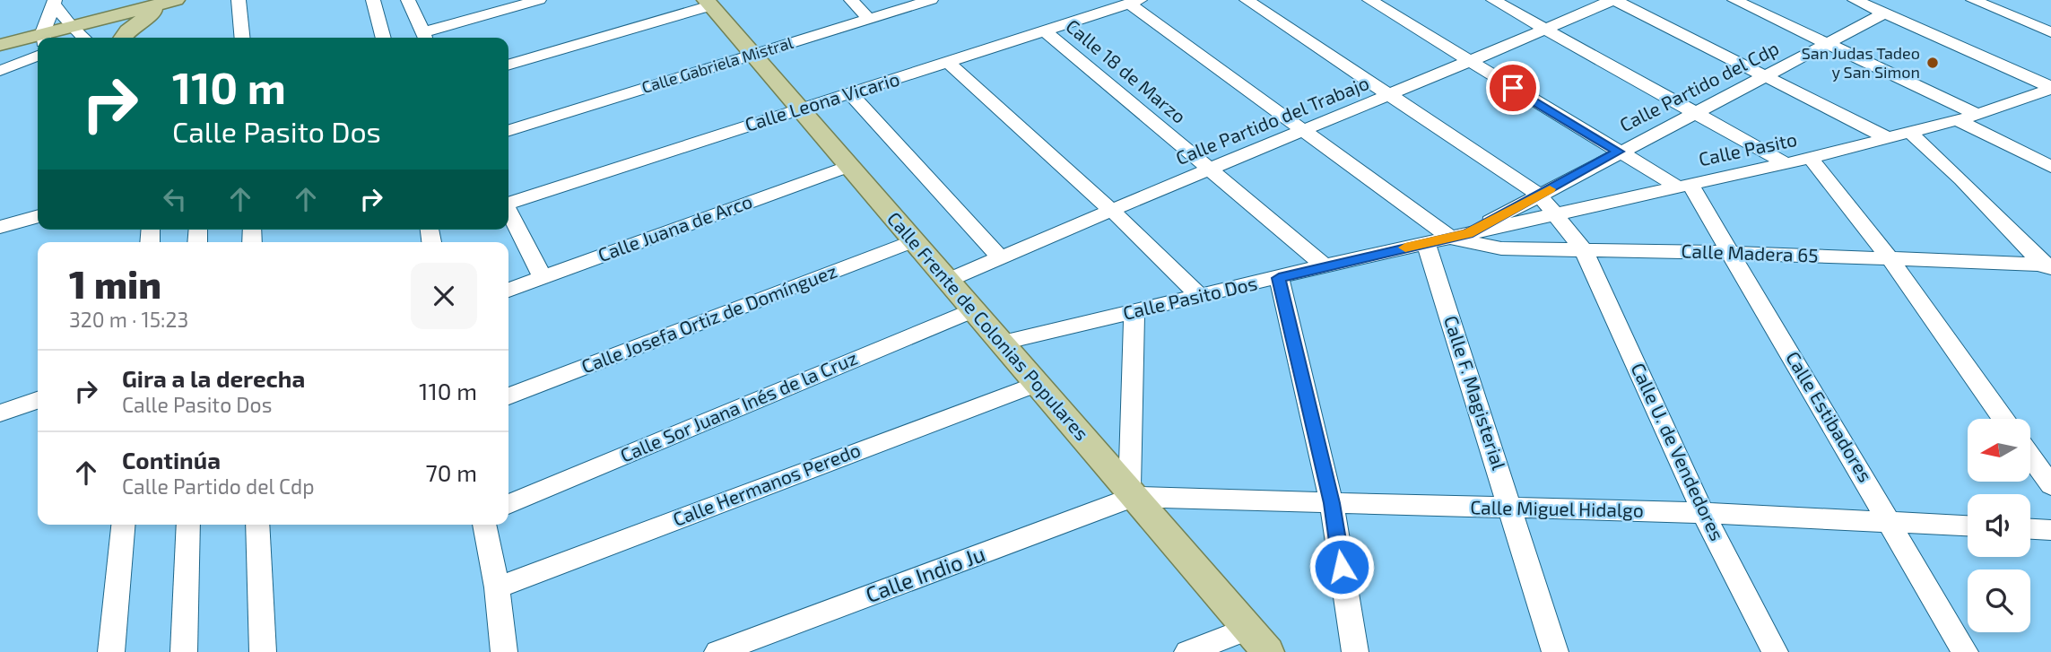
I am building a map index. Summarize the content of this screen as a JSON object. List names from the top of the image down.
{
  "streets": {
    "main road": ["Calle Frente de Colonias Populares"],
    "street": [
      "Calle Gabriela Mistral",
      "Calle 18 de Marzo",
      "Calle Partido del Cdp",
      "Calle Leona Vicario",
      "Calle Partido del Trabajo",
      "Calle Pasito",
      "Calle Juana de Arco",
      "Calle Madera 65",
      "Calle Pasito Dos",
      "Calle Josefa Ortiz de Domínguez",
      "Calle F. Magisterial",
      "Calle Sor Juana Inés de la Cruz",
      "Calle Estibadores",
      "Calle U. de Vendedores",
      "Calle Hermanos Peredo",
      "Calle Miguel Hidalgo",
      "Calle Indio Ju"
    ]
  },
  "crossings": [
    ["Calle Gabriela Mistral", "Calle Frente de Colonias Populares"],
    ["Calle 18 de Marzo", "Calle Leona Vicario"],
    ["Calle 18 de Marzo", "Calle Partido del Trabajo"],
    ["Calle 18 de Marzo", "Calle Pasito Dos"],
    ["Calle Partido del Cdp", "Calle Pasito"],
    ["Calle Partido del Cdp", "Calle Madera 65"],
    ["Calle Partido del Cdp", "Calle Pasito Dos"],
    ["Calle Partido del Cdp", "Calle U. de Vendedores"],
    ["Calle Leona Vicario", "Calle Frente de Colonias Populares"],
    ["Calle Partido del Trabajo", "Calle Frente de Colonias Populares"],
    ["Calle Partido del Trabajo", "Calle U. de Vendedores"],
    ["Calle Pasito", "Calle Madera 65"],
    ["Calle Pasito", "Calle Pasito Dos"],
    ["Calle Pasito", "Calle Estibadores"],
    ["Calle Pasito", "Calle U. de Vendedores"],
    ["Calle Juana de Arco", "Calle Frente de Colonias Populares"],
    ["Calle Madera 65", "Calle Pasito Dos"],
    ["Calle Madera 65", "Calle Estibadores"],
    ["Calle Madera 65", "Calle U. de Vendedores"],
    ["Calle Pasito Dos", "Calle Frente de Colonias Populares"],
    ["Calle Pasito Dos", "Calle F. Magisterial"],
    ["Calle Josefa Ortiz de Domínguez", "Calle Frente de Colonias Populares"],
    ["Calle Frente de Colonias Populares", "Calle Sor Juana Inés de la Cruz"],
    ["Calle Frente de Colonias Populares", "Calle Hermanos Peredo"],
    ["Calle Frente de Colonias Populares", "Calle Miguel Hidalgo"],
    ["Calle Frente de Colonias Populares", "Calle Indio Ju"],
    ["Calle F. Magisterial", "Calle Miguel Hidalgo"],
    ["Calle Estibadores", "Calle Miguel Hidalgo"],
    ["Calle U. de Vendedores", "Calle Miguel Hidalgo"],
    ["Calle Miguel Hidalgo", "Calle Indio Ju"]
  ],
  "places": ["San Judas Tadeo y San Simon"],
  "north": "left",
  "page": {
    "turn": ["110 m", "Calle Pasito Dos"],
    "heading": ["1 min", "320 m · 15:23"],
    "list": [
      {
        "name": "Gira a la derecha",
        "note": "Calle Pasito Dos",
        "value": "110 m"
      },
      {
        "name": "Continúa",
        "note": "Calle Partido del Cdp",
        "value": "70 m"
      }
    ]
  }
}
